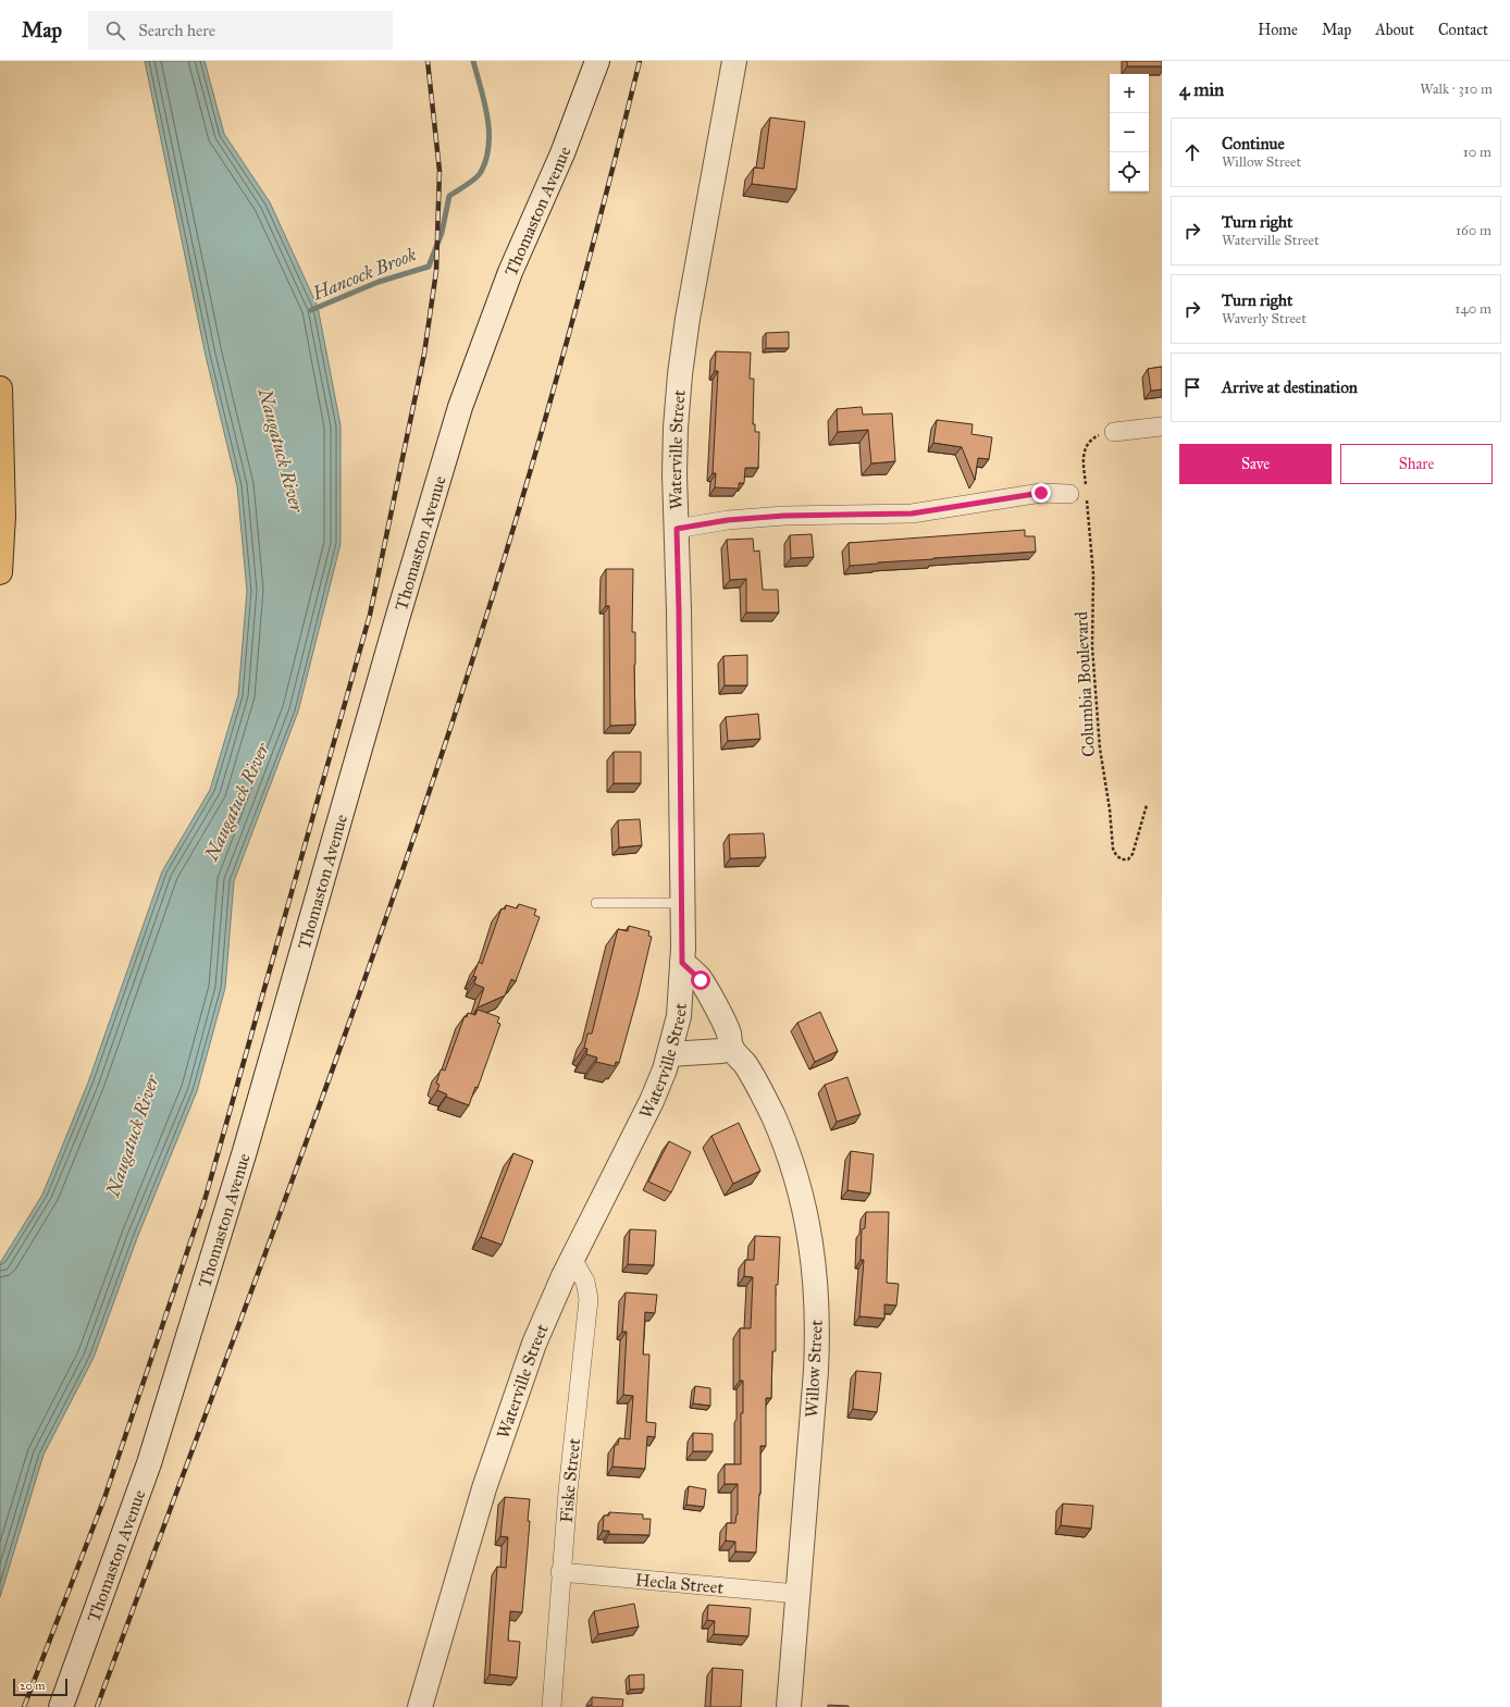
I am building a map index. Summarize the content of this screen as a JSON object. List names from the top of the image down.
{
  "streets": {
    "street": [
      "Thomaston Avenue",
      "Waterville Street",
      "Willow Street",
      "Fiske Street",
      "Hecla Street"
    ],
    "path": ["Columbia Boulevard"]
  },
  "crossings": [
    ["Waterville Street", "Willow Street"],
    ["Waterville Street", "Fiske Street"],
    ["Willow Street", "Hecla Street"],
    ["Fiske Street", "Hecla Street"]
  ],
  "water": ["Hancock Brook", "Naugatuck River"],
  "scale_bar": "20 m",
  "page": {
    "header": "Map",
    "search": "Search here",
    "nav": [
      "Home",
      "Map",
      "About",
      "Contact"
    ],
    "heading": ["4 min", "Walk · 310 m"],
    "map_buttons": ["+", "−"],
    "list": [
      ["Continue", "Willow Street", "10 m"],
      ["Turn right", "Waterville Street", "160 m"],
      ["Turn right", "Waverly Street", "140 m"],
      "Arrive at destination"
    ],
    "buttons": ["Save", "Share"],
    "scale": "20 m"
  }
}
